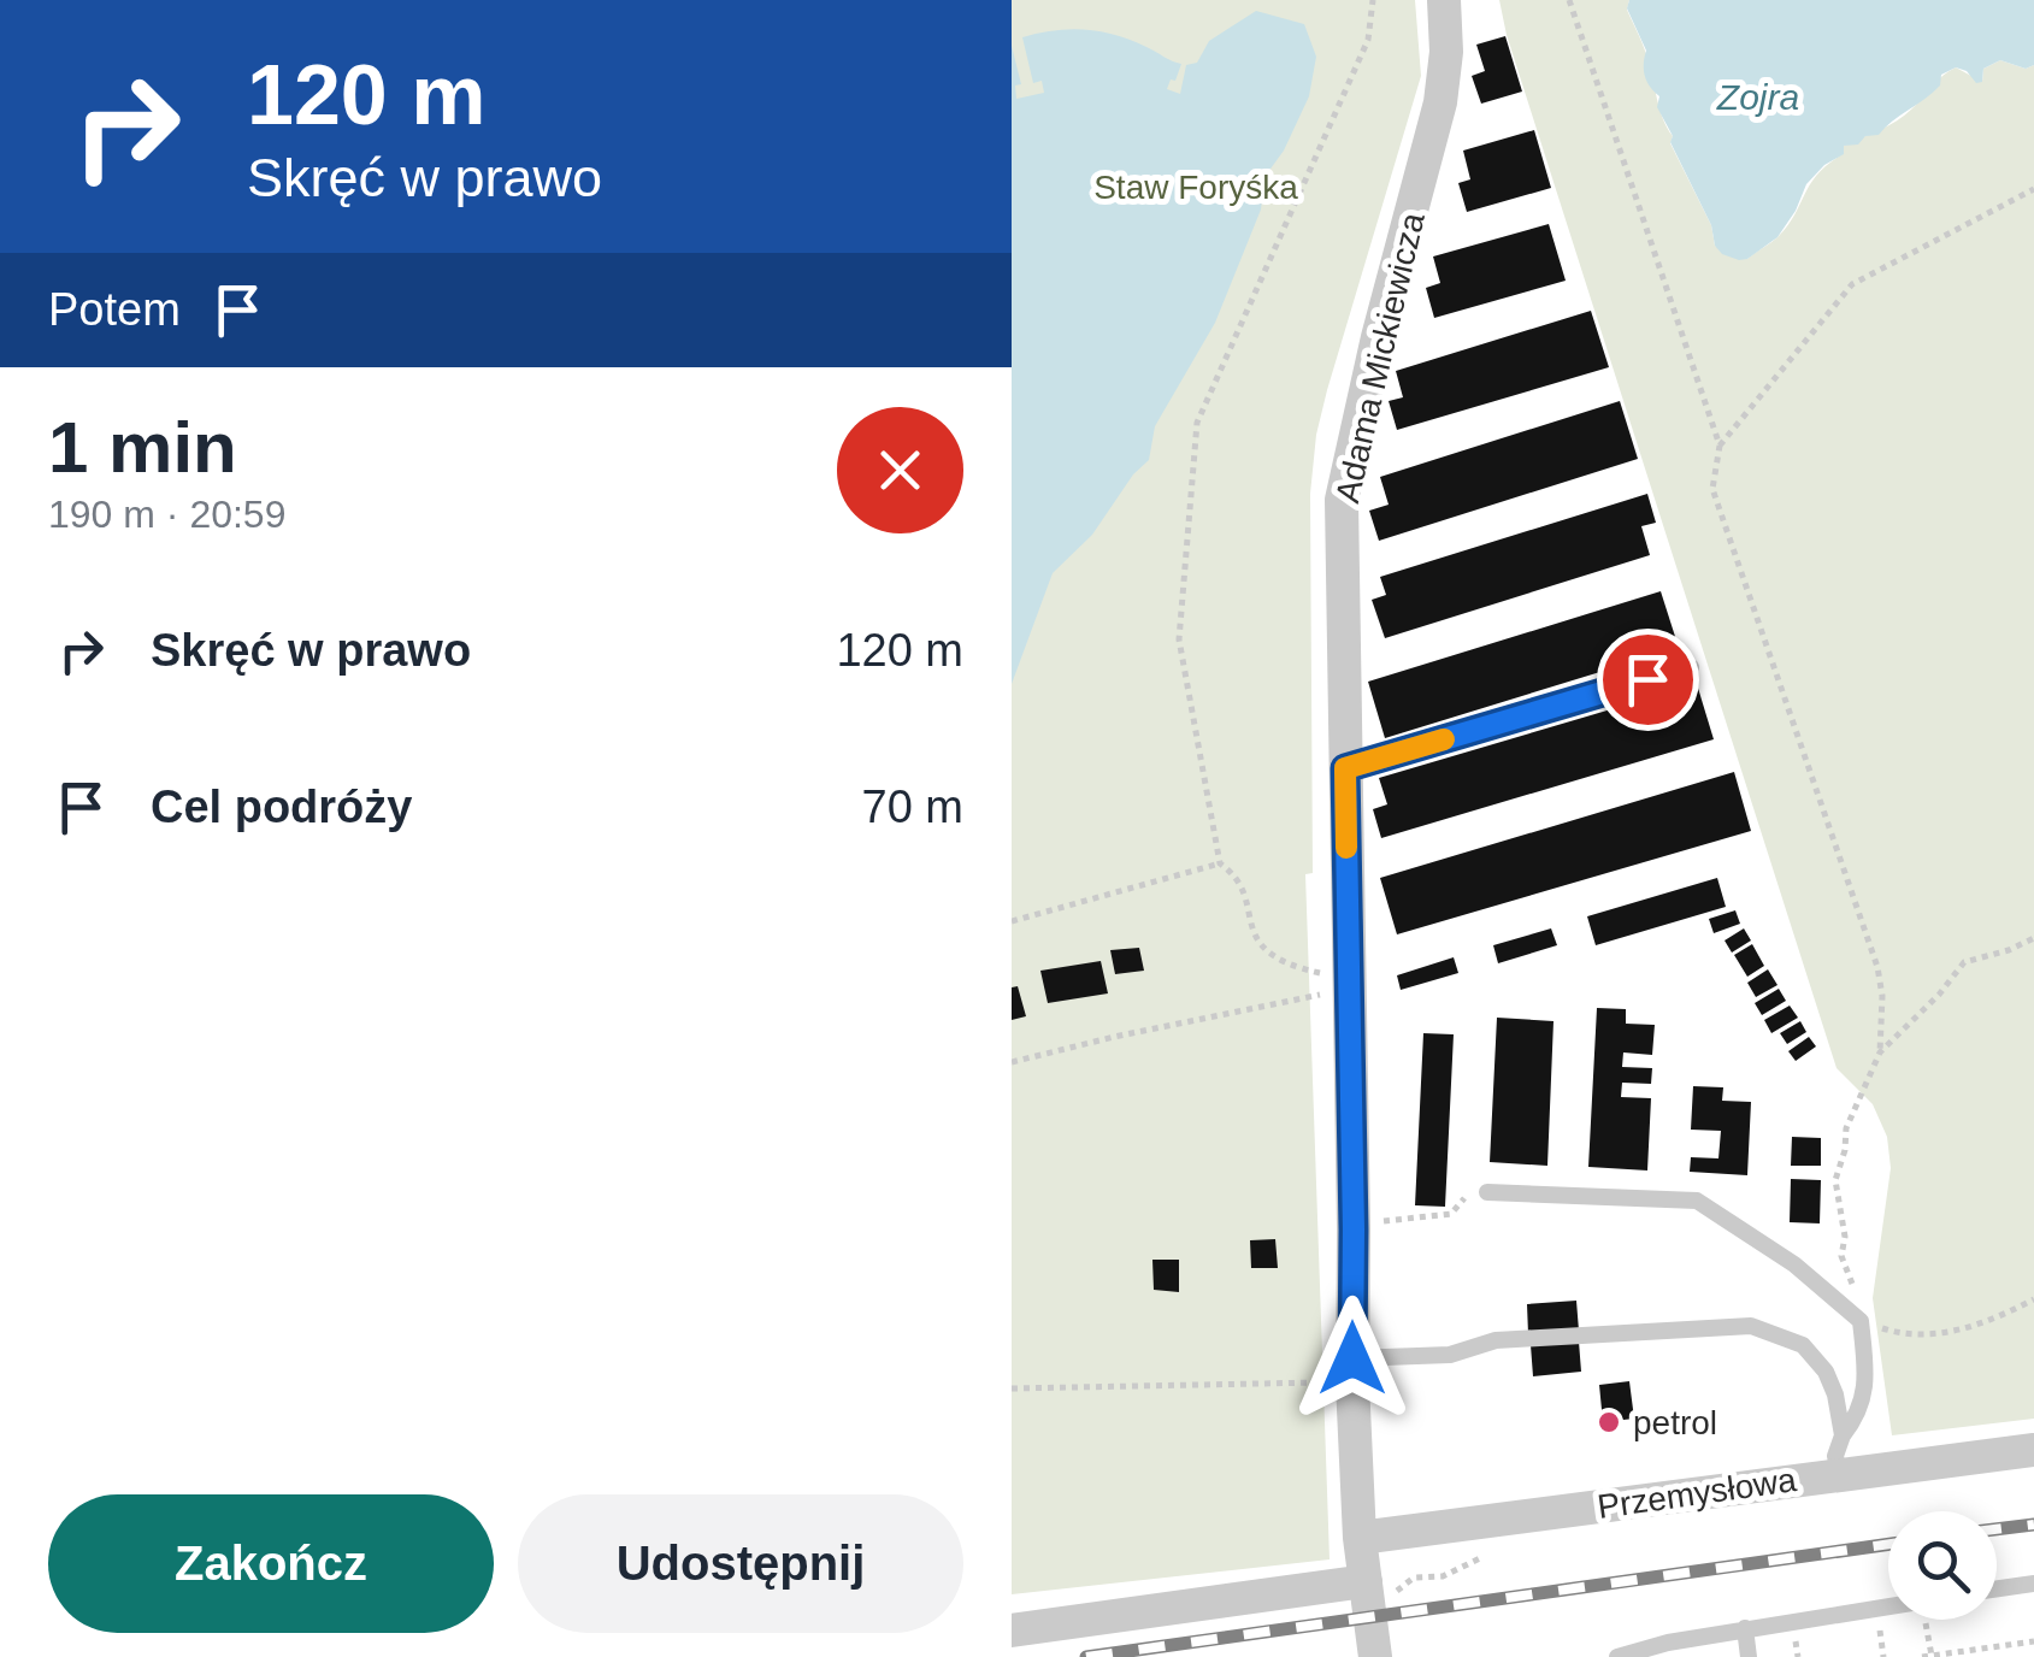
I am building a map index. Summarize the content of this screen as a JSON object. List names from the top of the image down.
{
  "streets": {
    "street": ["Adama Mickiewicza", "Przemysłowa"]
  },
  "crossings": [
    ["Adama Mickiewicza", "Przemysłowa"]
  ],
  "water": ["Zojra"],
  "parks": ["Staw Foryśka"],
  "places": ["petrol"],
  "page": {
    "turn": ["120 m", "Skręć w prawo"],
    "then": "Potem",
    "heading": ["1 min", "190 m · 20:59"],
    "list": [
      {
        "name": "Skręć w prawo",
        "value": "120 m"
      },
      {
        "name": "Cel podróży",
        "value": "70 m"
      }
    ],
    "buttons": ["Zakończ", "Udostępnij"]
  }
}
